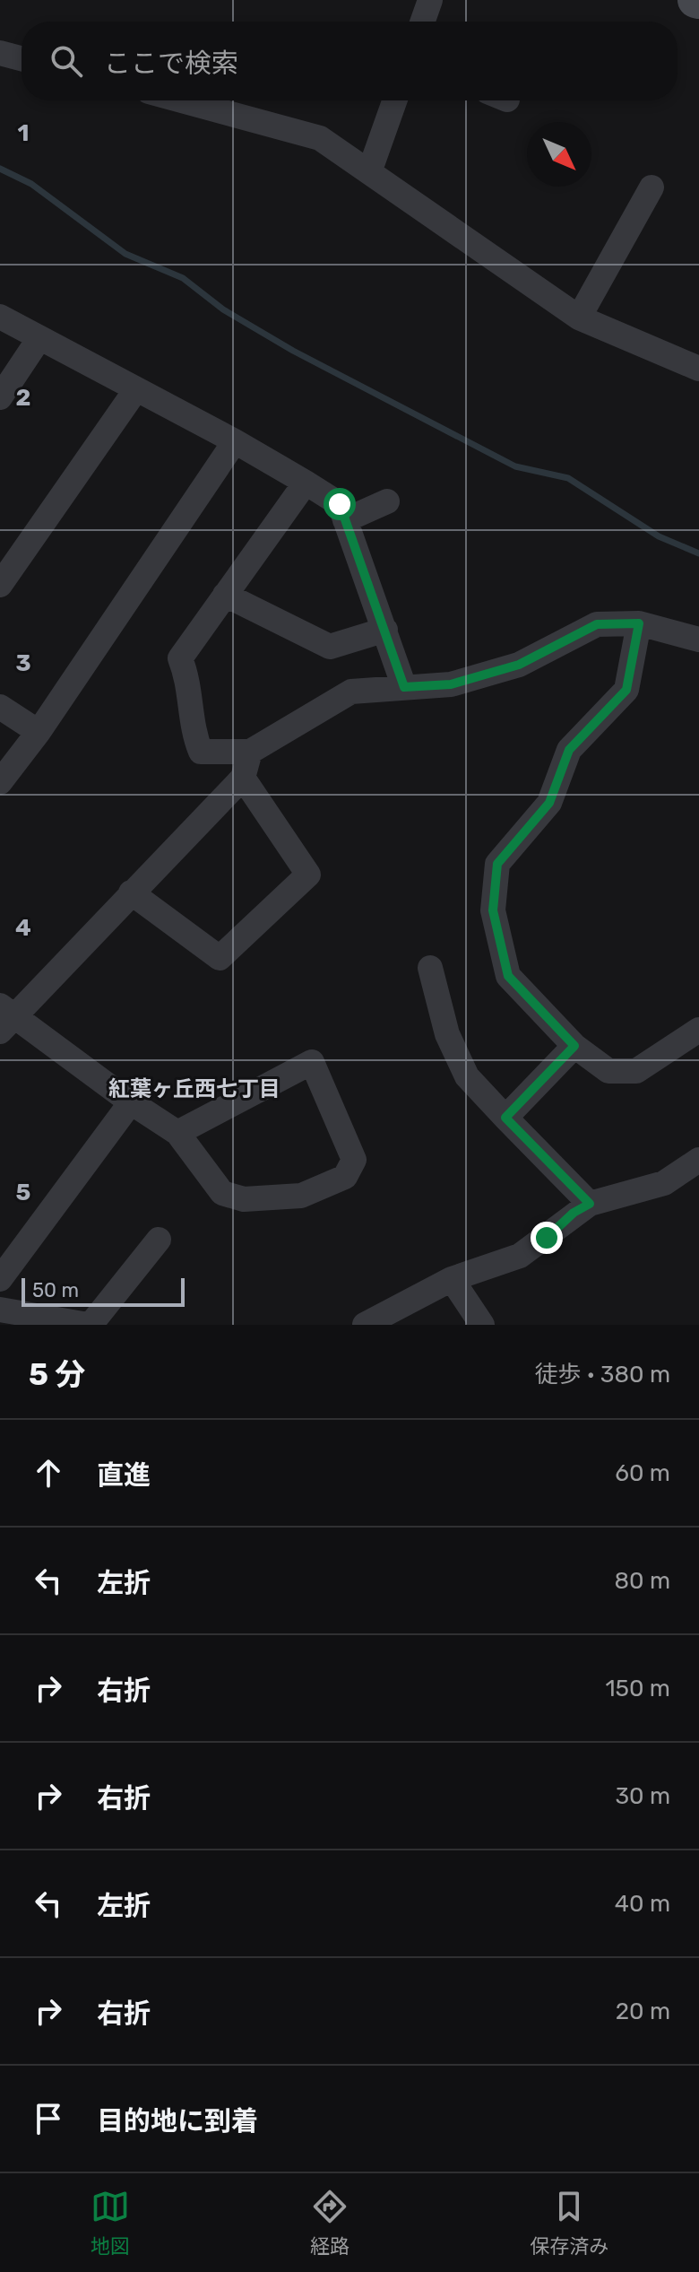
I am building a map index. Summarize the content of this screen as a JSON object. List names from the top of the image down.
{
  "districts": ["紅葉ヶ丘西七丁目"],
  "scale_bar": "50 m",
  "north": "bottom right",
  "page": {
    "search": "ここで検索",
    "scale": "50 m",
    "heading": ["5 分", "徒歩 · 380 m"],
    "list": [
      ["直進", "60 m"],
      ["左折", "80 m"],
      ["右折", "150 m"],
      ["右折", "30 m"],
      ["左折", "40 m"],
      ["右折", "20 m"],
      "目的地に到着"
    ],
    "nav": ["地図", "経路", "保存済み"]
  },
  "grid": {
    "rows": [
      "1",
      "2",
      "3",
      "4",
      "5"
    ]
  }
}
